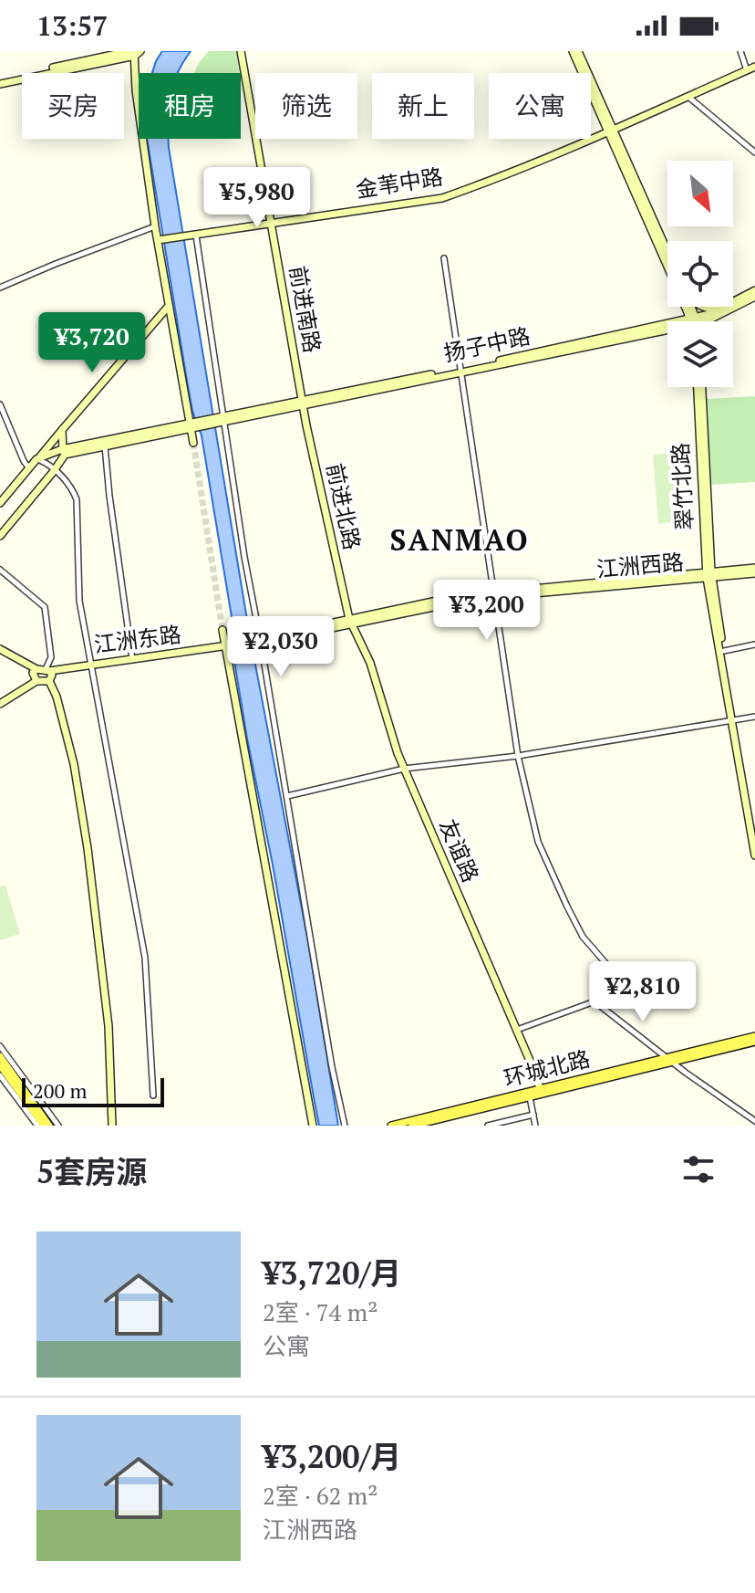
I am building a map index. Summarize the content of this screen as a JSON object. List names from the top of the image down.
{
  "streets": {
    "main road": [
      "金苇中路",
      "前进南路",
      "扬子中路",
      "翠竹北路",
      "前进北路",
      "江洲西路",
      "江洲东路",
      "友谊路",
      "环城北路"
    ]
  },
  "crossings": [
    ["金苇中路", "前进南路"],
    ["前进南路", "扬子中路"],
    ["前进南路", "前进北路"],
    ["扬子中路", "前进北路"],
    ["翠竹北路", "江洲西路"],
    ["前进北路", "江洲西路"],
    ["前进北路", "友谊路"],
    ["江洲西路", "江洲东路"],
    ["江洲西路", "友谊路"],
    ["友谊路", "环城北路"]
  ],
  "districts": ["SANMAO"],
  "scale_bar": "200 m",
  "north": "bottom right",
  "page": {
    "status": "13:57",
    "chip": [
      "买房",
      "租房",
      "筛选",
      "新上",
      "公寓"
    ],
    "price": [
      "¥5,980",
      "¥3,720",
      "¥3,200",
      "¥2,030",
      "¥2,810"
    ],
    "scale": "200 m",
    "heading": "5套房源",
    "list": [
      {
        "name": "¥3,720/月",
        "note": "2室 · 74 m² · 公寓"
      },
      {
        "name": "¥3,200/月",
        "note": "2室 · 62 m² · 江洲西路"
      }
    ]
  }
}
